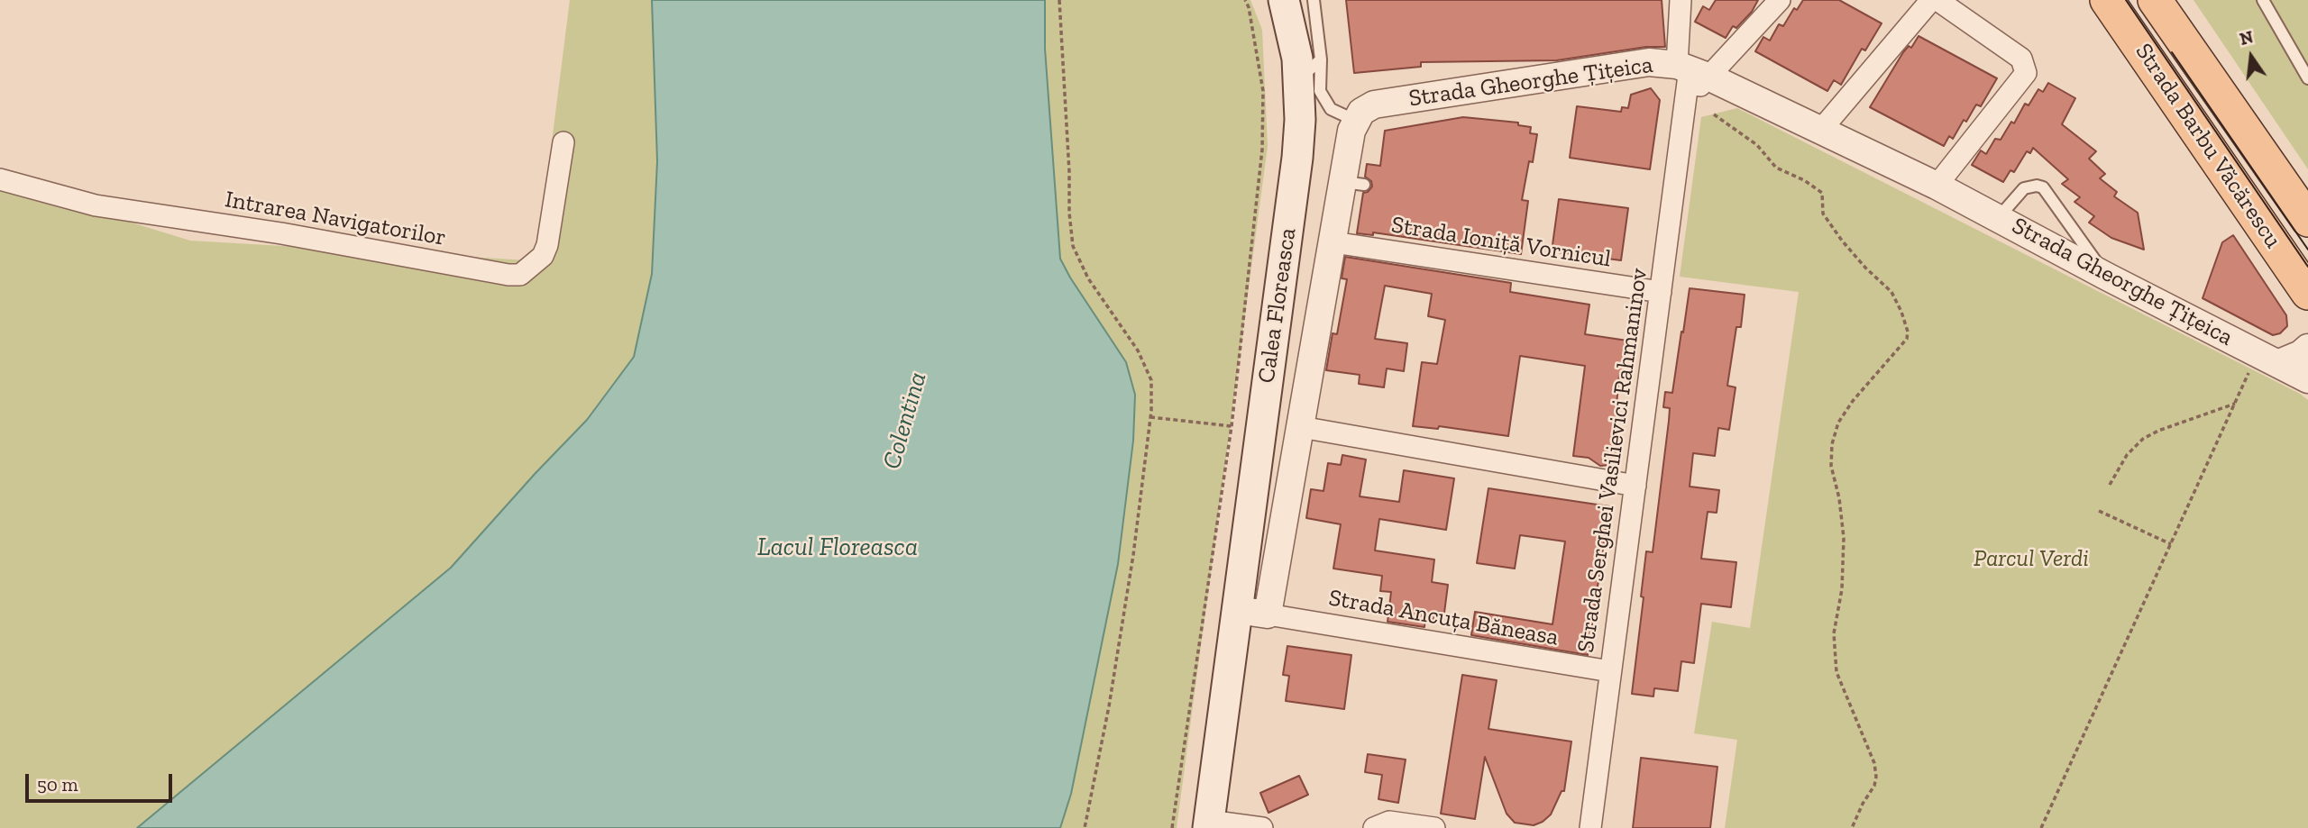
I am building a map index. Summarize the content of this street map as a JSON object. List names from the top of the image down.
{
  "streets": {
    "main road": ["Strada Barbu Văcărescu", "Calea Floreasca"],
    "street": [
      "Strada Gheorghe Țițeica",
      "Intrarea Navigatorilor",
      "Strada Ioniță Vornicul",
      "Strada Serghei Vasilievici Rahmaninov",
      "Strada Ancuța Băneasa"
    ]
  },
  "crossings": [
    ["Strada Gheorghe Țițeica", "Calea Floreasca"],
    ["Strada Gheorghe Țițeica", "Strada Serghei Vasilievici Rahmaninov"],
    ["Strada Ioniță Vornicul", "Calea Floreasca"],
    ["Strada Ioniță Vornicul", "Strada Serghei Vasilievici Rahmaninov"],
    ["Calea Floreasca", "Strada Ancuța Băneasa"],
    ["Strada Serghei Vasilievici Rahmaninov", "Strada Ancuța Băneasa"]
  ],
  "water": ["Colentina", "Lacul Floreasca"],
  "parks": ["Parcul Verdi"],
  "scale_bar": "50 m",
  "north": "top"
}
